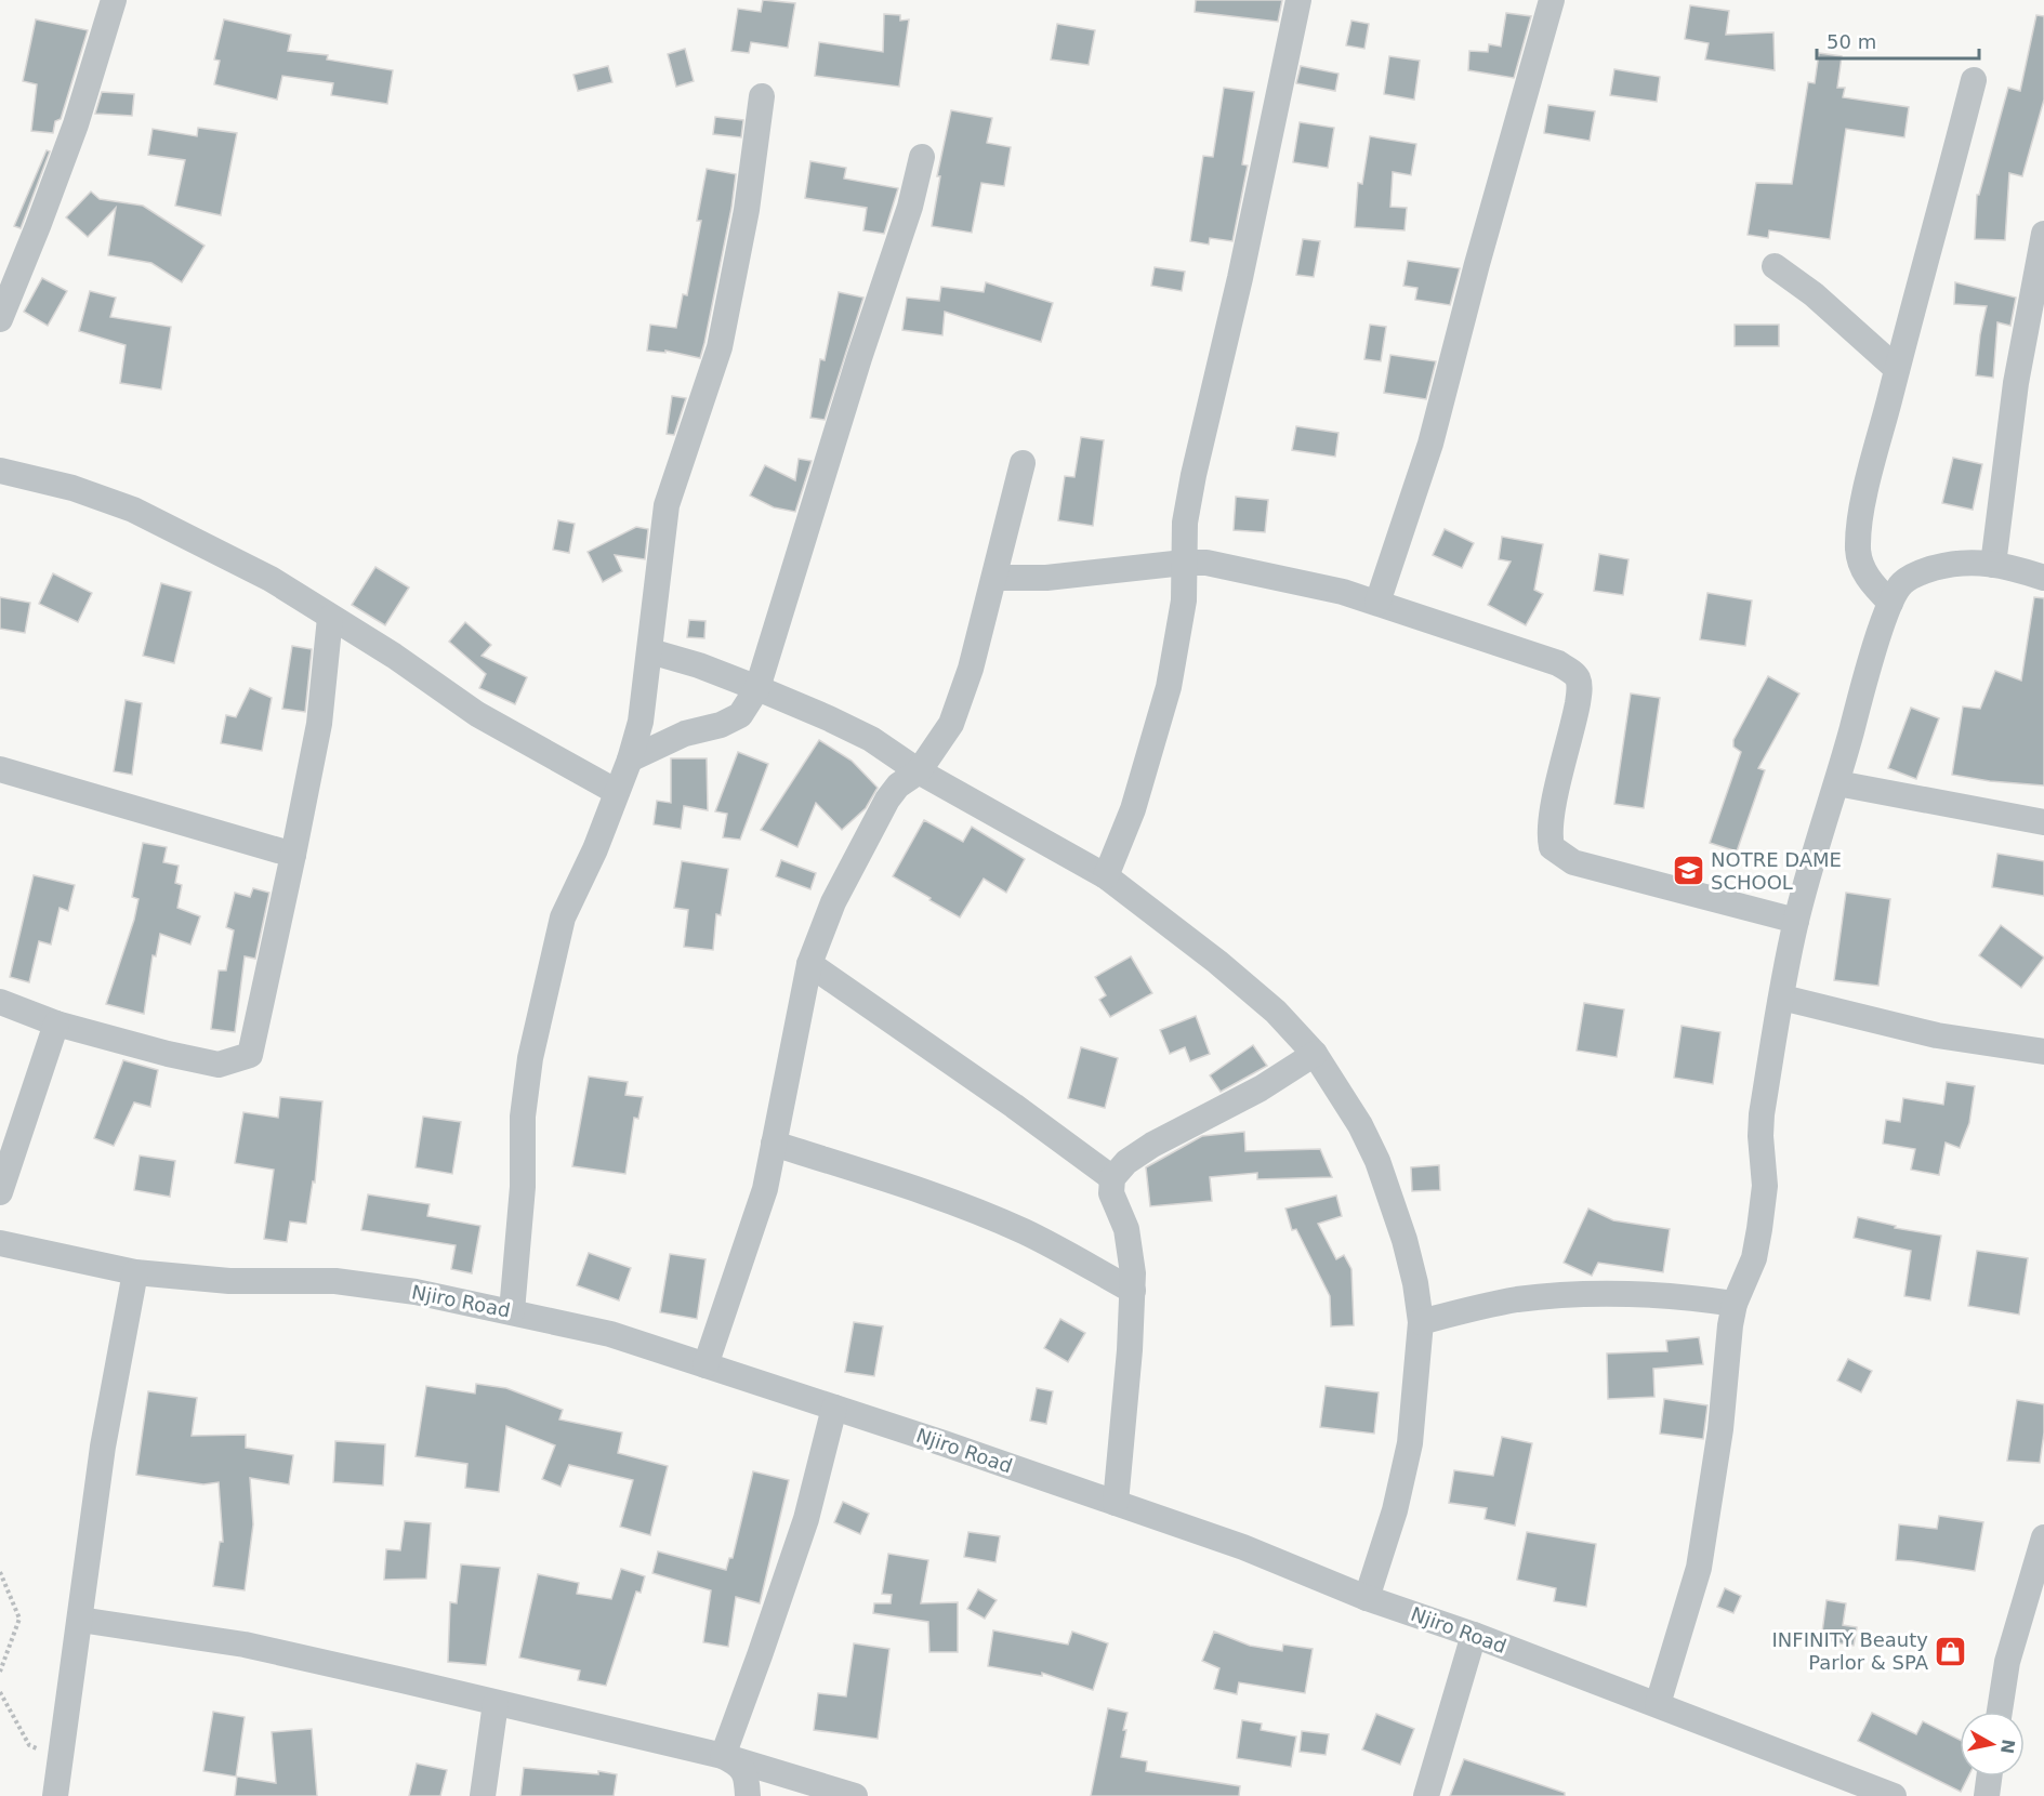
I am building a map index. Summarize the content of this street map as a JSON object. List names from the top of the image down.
{
  "streets": {
    "street": ["Njiro Road"]
  },
  "places": {
    "school or university": ["NOTRE DAME SCHOOL"],
    "shop": ["INFINITY Beauty Parlor & SPA"]
  },
  "scale_bar": "50 m",
  "north": "right"
}
